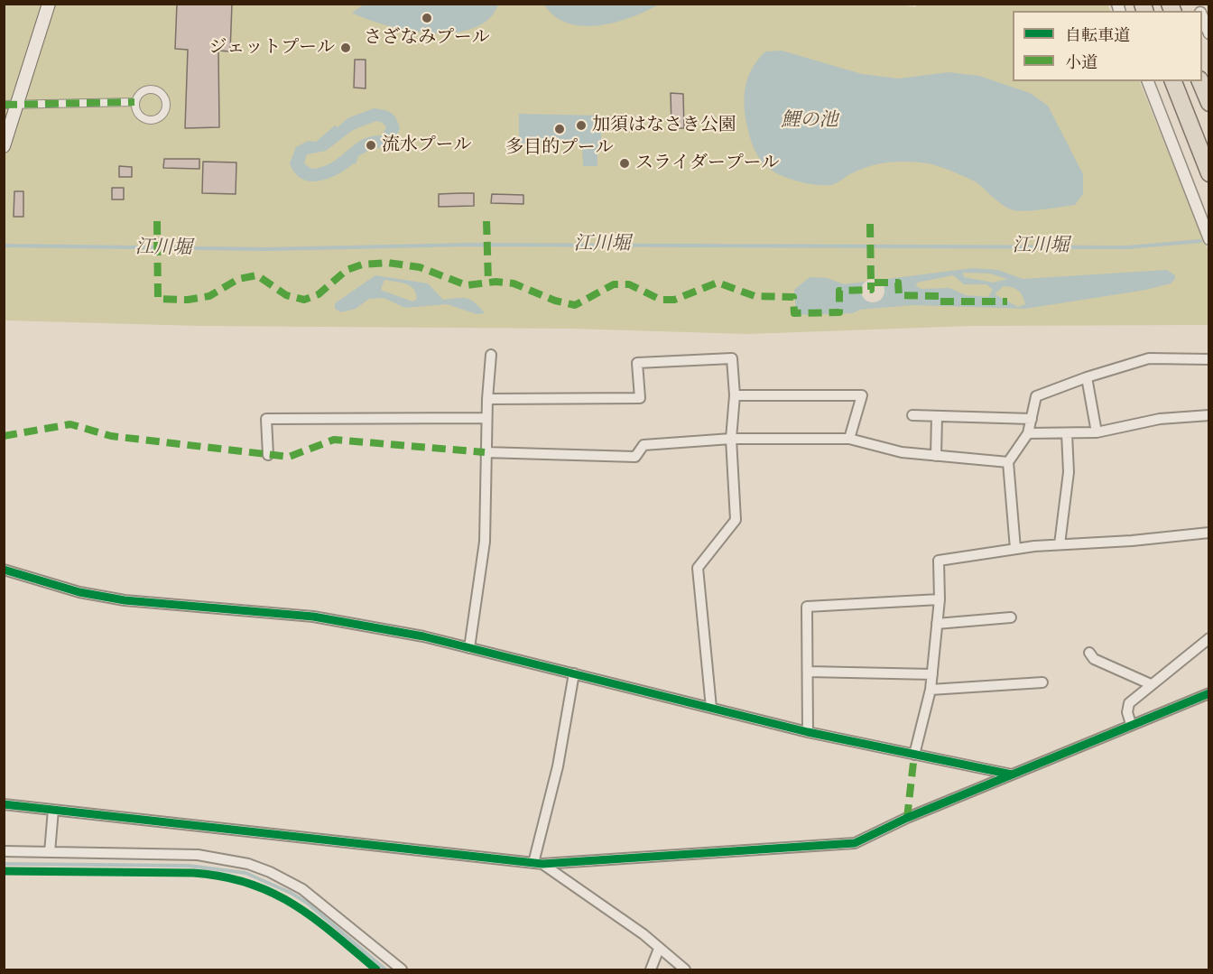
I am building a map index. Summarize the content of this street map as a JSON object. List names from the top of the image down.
{
  "water": ["鯉の池", "江川堀"],
  "places": [
    "さざなみプール",
    "ジェットプール",
    "加須はなさき公園",
    "多目的プール",
    "流水プール",
    "スライダープール"
  ],
  "legend": ["自転車道", "小道"]
}
